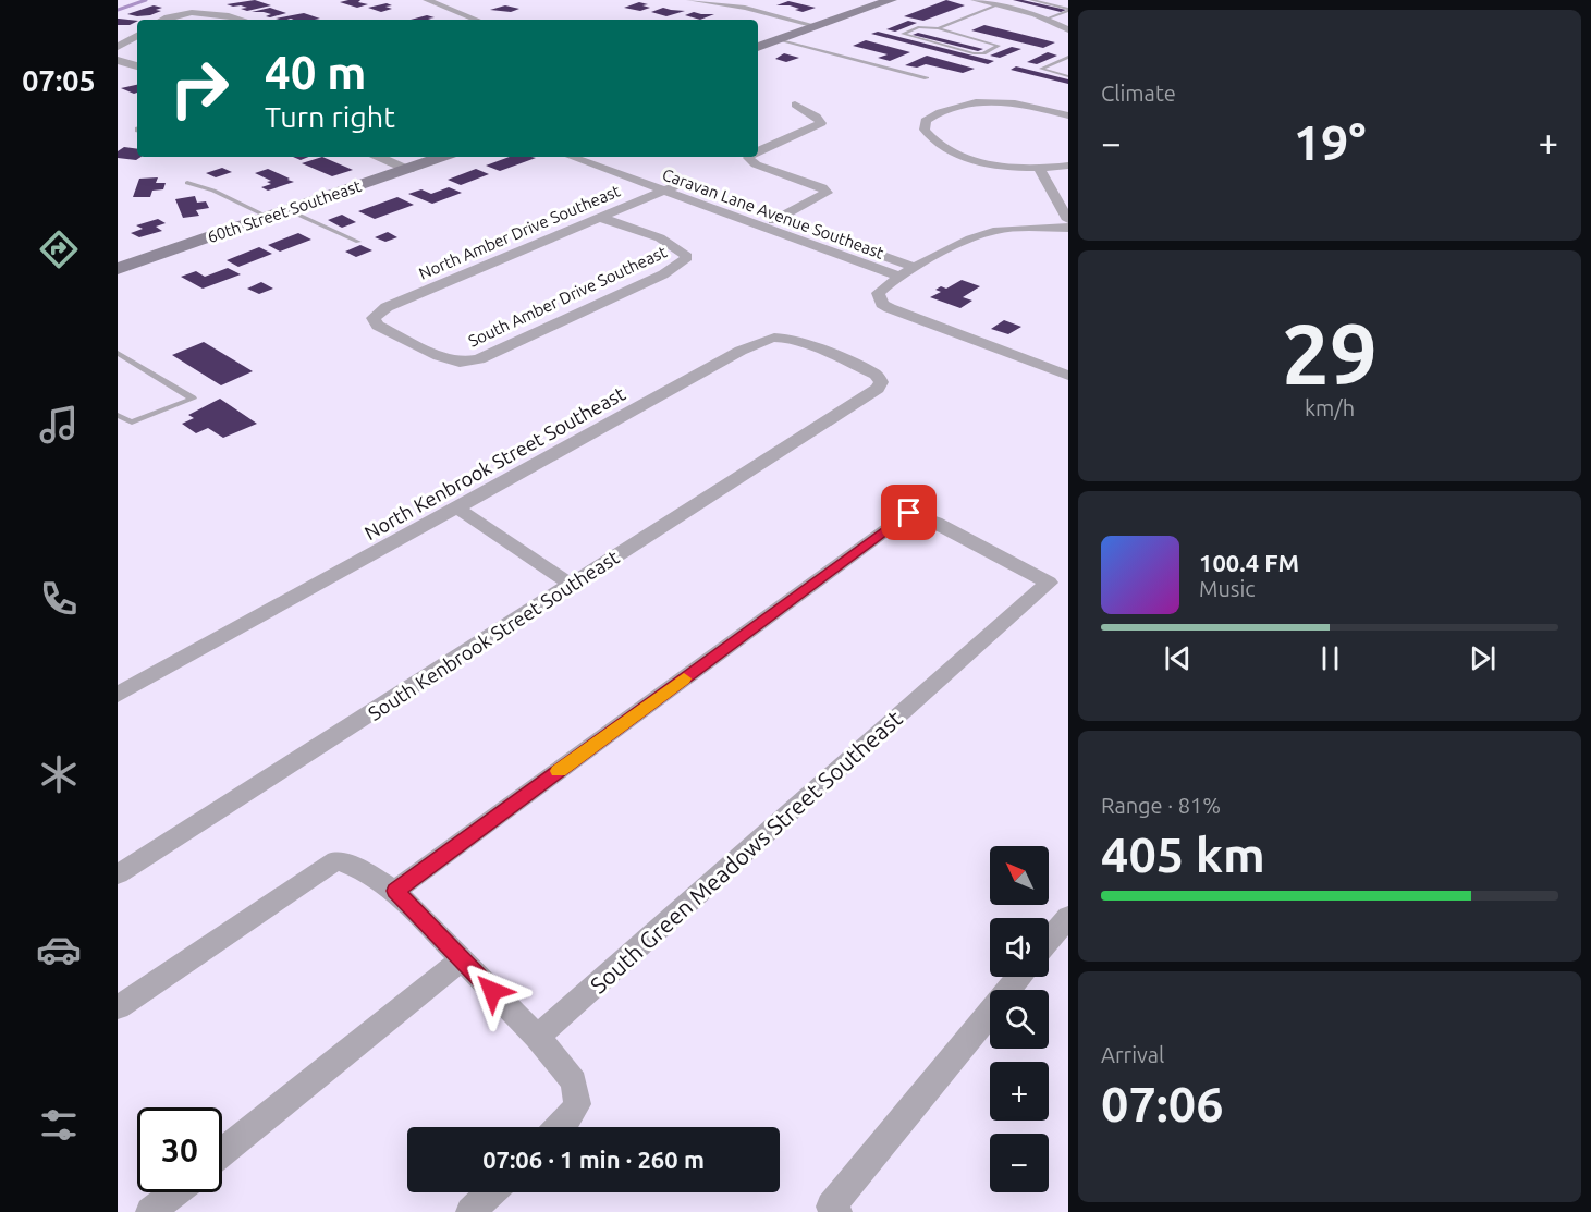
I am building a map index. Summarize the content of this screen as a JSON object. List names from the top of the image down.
{
  "streets": {
    "main road": ["60th Street Southeast"],
    "street": [
      "Caravan Lane Avenue Southeast",
      "North Amber Drive Southeast",
      "South Amber Drive Southeast",
      "North Kenbrook Street Southeast",
      "South Kenbrook Street Southeast",
      "South Green Meadows Street Southeast"
    ]
  },
  "crossings": [
    ["Caravan Lane Avenue Southeast", "North Amber Drive Southeast"],
    ["North Amber Drive Southeast", "South Amber Drive Southeast"],
    ["North Kenbrook Street Southeast", "South Kenbrook Street Southeast"]
  ],
  "north": "top left",
  "page": {
    "tabs": "07:05",
    "tile": [
      "Climate",
      ["29", "km/h"],
      ["Range · 81%", "405 km"],
      ["Arrival", "07:06"]
    ],
    "turn": ["40 m", "Turn right"],
    "heat": ["−", "19°", "+"],
    "song": ["100.4 FM", "Music"],
    "map_buttons": ["+", "−"],
    "limit": "30",
    "trip": "07:06 · 1 min · 260 m"
  }
}
